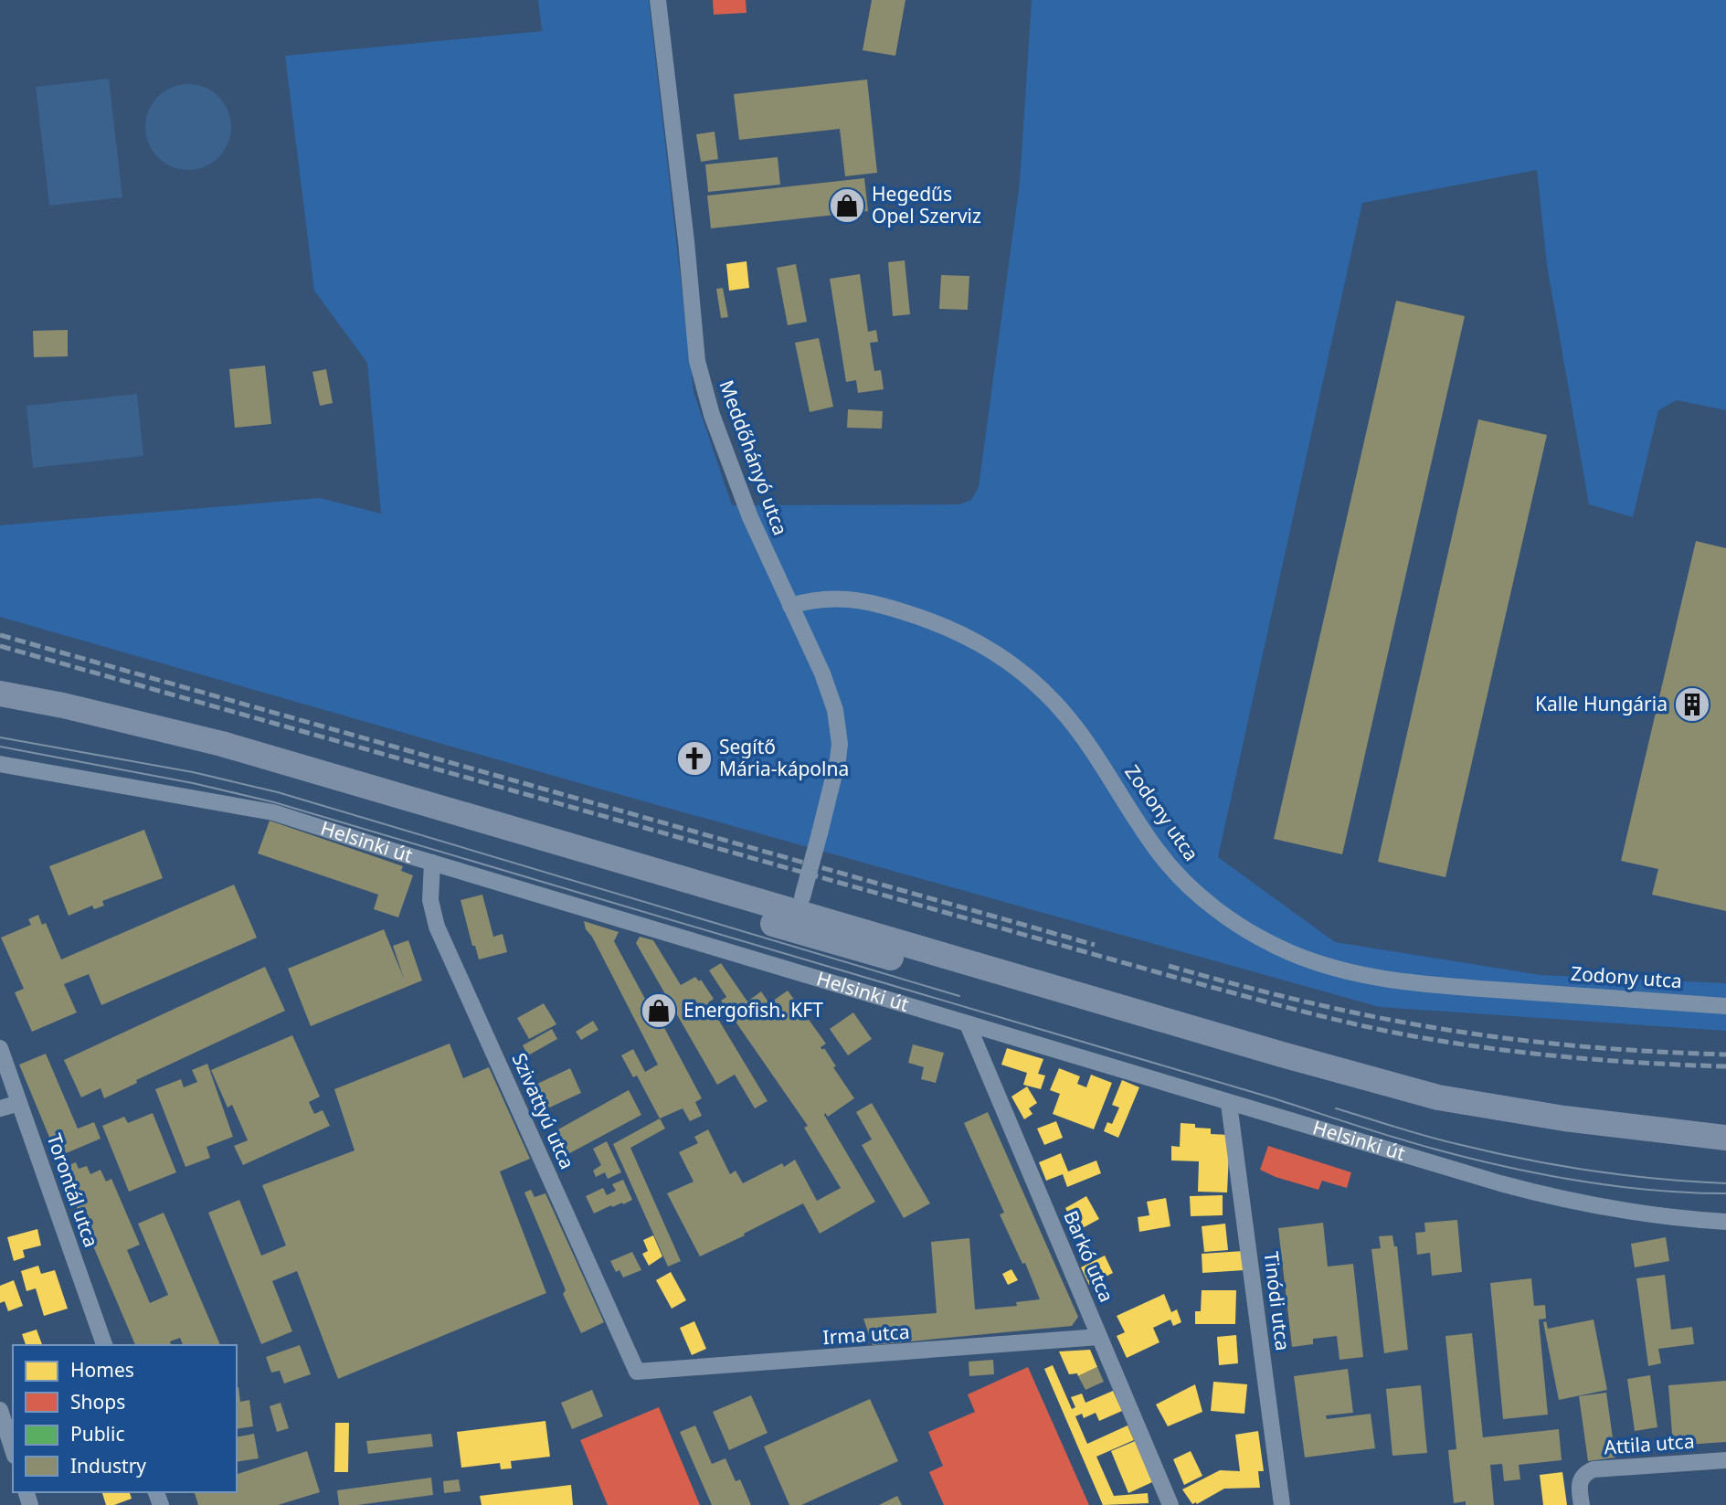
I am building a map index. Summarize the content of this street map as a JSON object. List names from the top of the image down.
{
  "streets": {
    "main road": ["Helsinki út"],
    "street": [
      "Meddőhányó utca",
      "Zodony utca",
      "Szivattyú utca",
      "Torontál utca",
      "Barkó utca",
      "Tinódi utca",
      "Irma utca",
      "Attila utca"
    ]
  },
  "crossings": [
    ["Meddőhányó utca", "Zodony utca"],
    ["Meddőhányó utca", "Helsinki út"],
    ["Helsinki út", "Szivattyú utca"],
    ["Helsinki út", "Barkó utca"],
    ["Helsinki út", "Tinódi utca"],
    ["Szivattyú utca", "Irma utca"],
    ["Barkó utca", "Irma utca"]
  ],
  "places": {
    "shop": ["Hegedűs Opel Szerviz", "Energofish. KFT"],
    "building": ["Kalle Hungária"],
    "church": ["Segítő Mária-kápolna"]
  },
  "legend": [
    "Homes",
    "Shops",
    "Public",
    "Industry"
  ]
}
